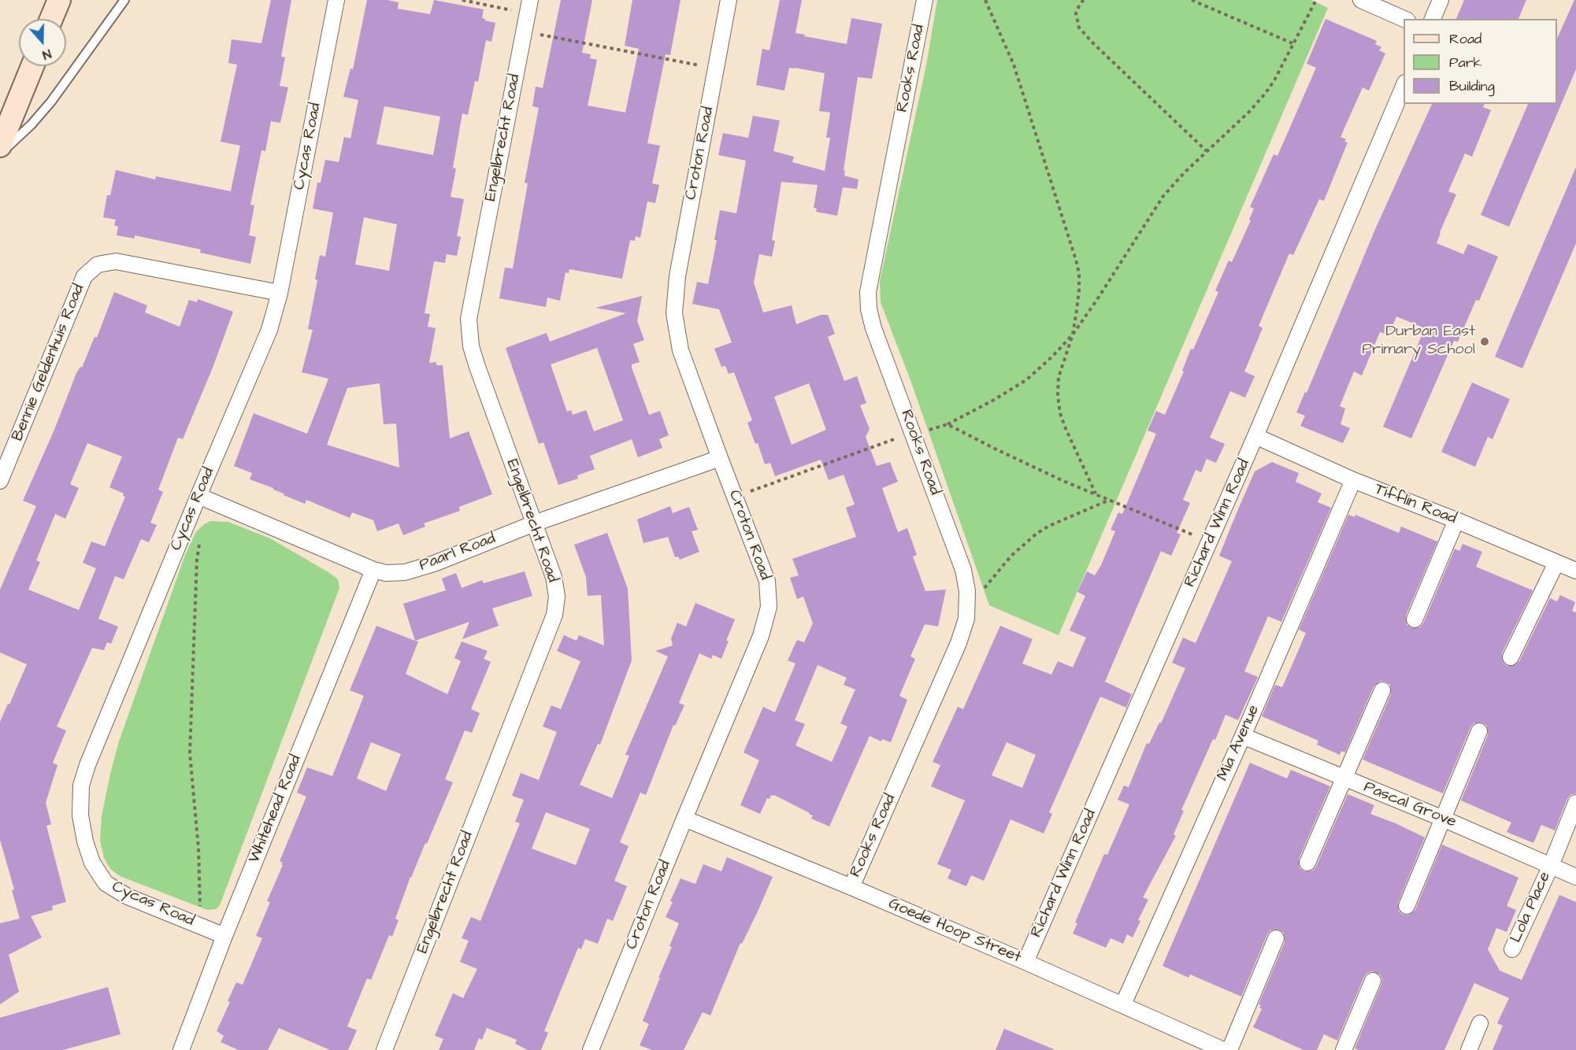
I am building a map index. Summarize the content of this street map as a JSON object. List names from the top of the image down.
{
  "streets": {
    "street": [
      "Rooks Road",
      "Engelbrecht Road",
      "Cycas Road",
      "Croton Road",
      "Bennie Geldenhuis Road",
      "Tifflin Road",
      "Richard Winn Road",
      "Paarl Road",
      "Mia Avenue",
      "Pascal Grove",
      "Whitehead Road",
      "Lola Place",
      "Goede Hoop Street"
    ]
  },
  "crossings": [
    ["Rooks Road", "Goede Hoop Street"],
    ["Engelbrecht Road", "Paarl Road"],
    ["Cycas Road", "Bennie Geldenhuis Road"],
    ["Cycas Road", "Paarl Road"],
    ["Cycas Road", "Whitehead Road"],
    ["Croton Road", "Paarl Road"],
    ["Croton Road", "Goede Hoop Street"],
    ["Tifflin Road", "Richard Winn Road"],
    ["Tifflin Road", "Mia Avenue"],
    ["Richard Winn Road", "Goede Hoop Street"],
    ["Paarl Road", "Whitehead Road"],
    ["Mia Avenue", "Pascal Grove"],
    ["Mia Avenue", "Goede Hoop Street"],
    ["Pascal Grove", "Lola Place"]
  ],
  "places": ["Durban East Primary School"],
  "legend": ["Road", "Park", "Building"],
  "north": "bottom"
}
